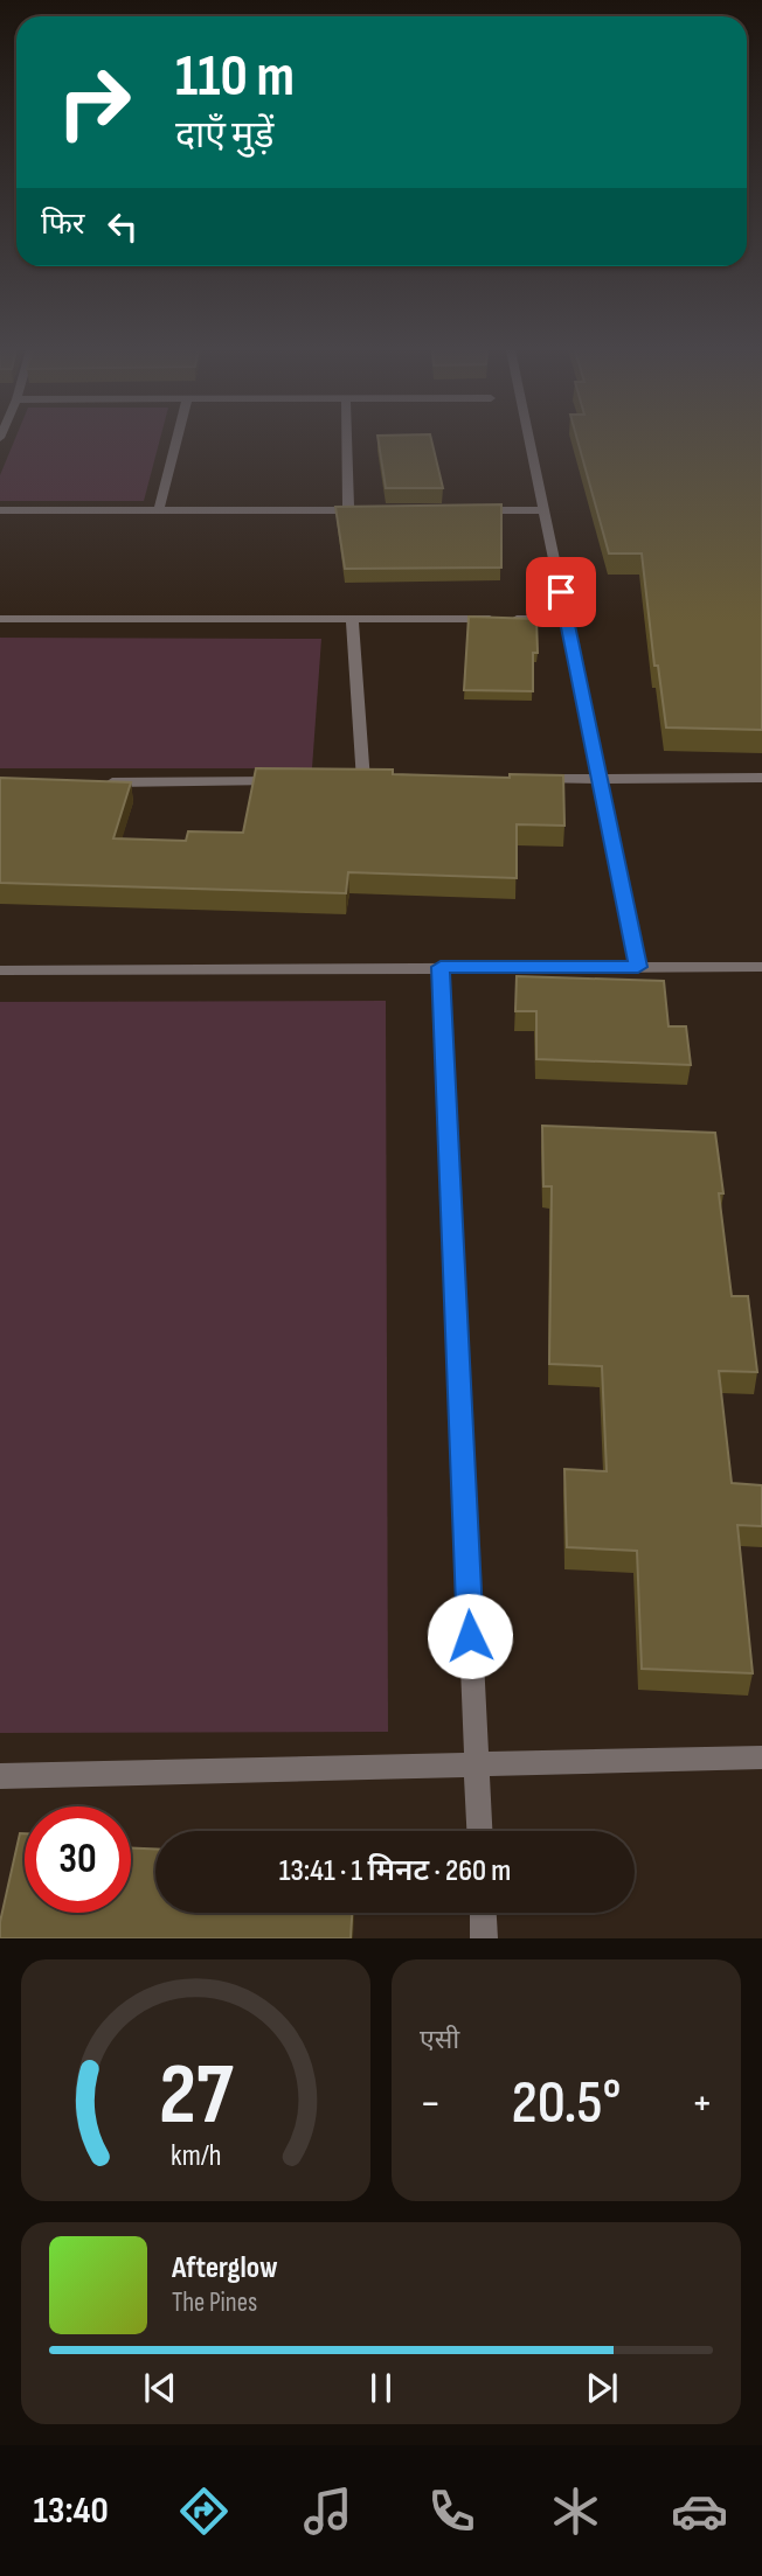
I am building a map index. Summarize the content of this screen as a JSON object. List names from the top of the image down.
{
  "page": {
    "turn": ["110 m", "दाएँ मुड़ें"],
    "then": "फिर",
    "limit": "30",
    "trip": "13:41 · 1 मिनट · 260 m",
    "tile": "एसी",
    "heat": ["−", "20.5°", "+"],
    "song": ["Afterglow", "The Pines"],
    "tabs": "13:40",
    "gauge": ["27", "km/h"]
  }
}
